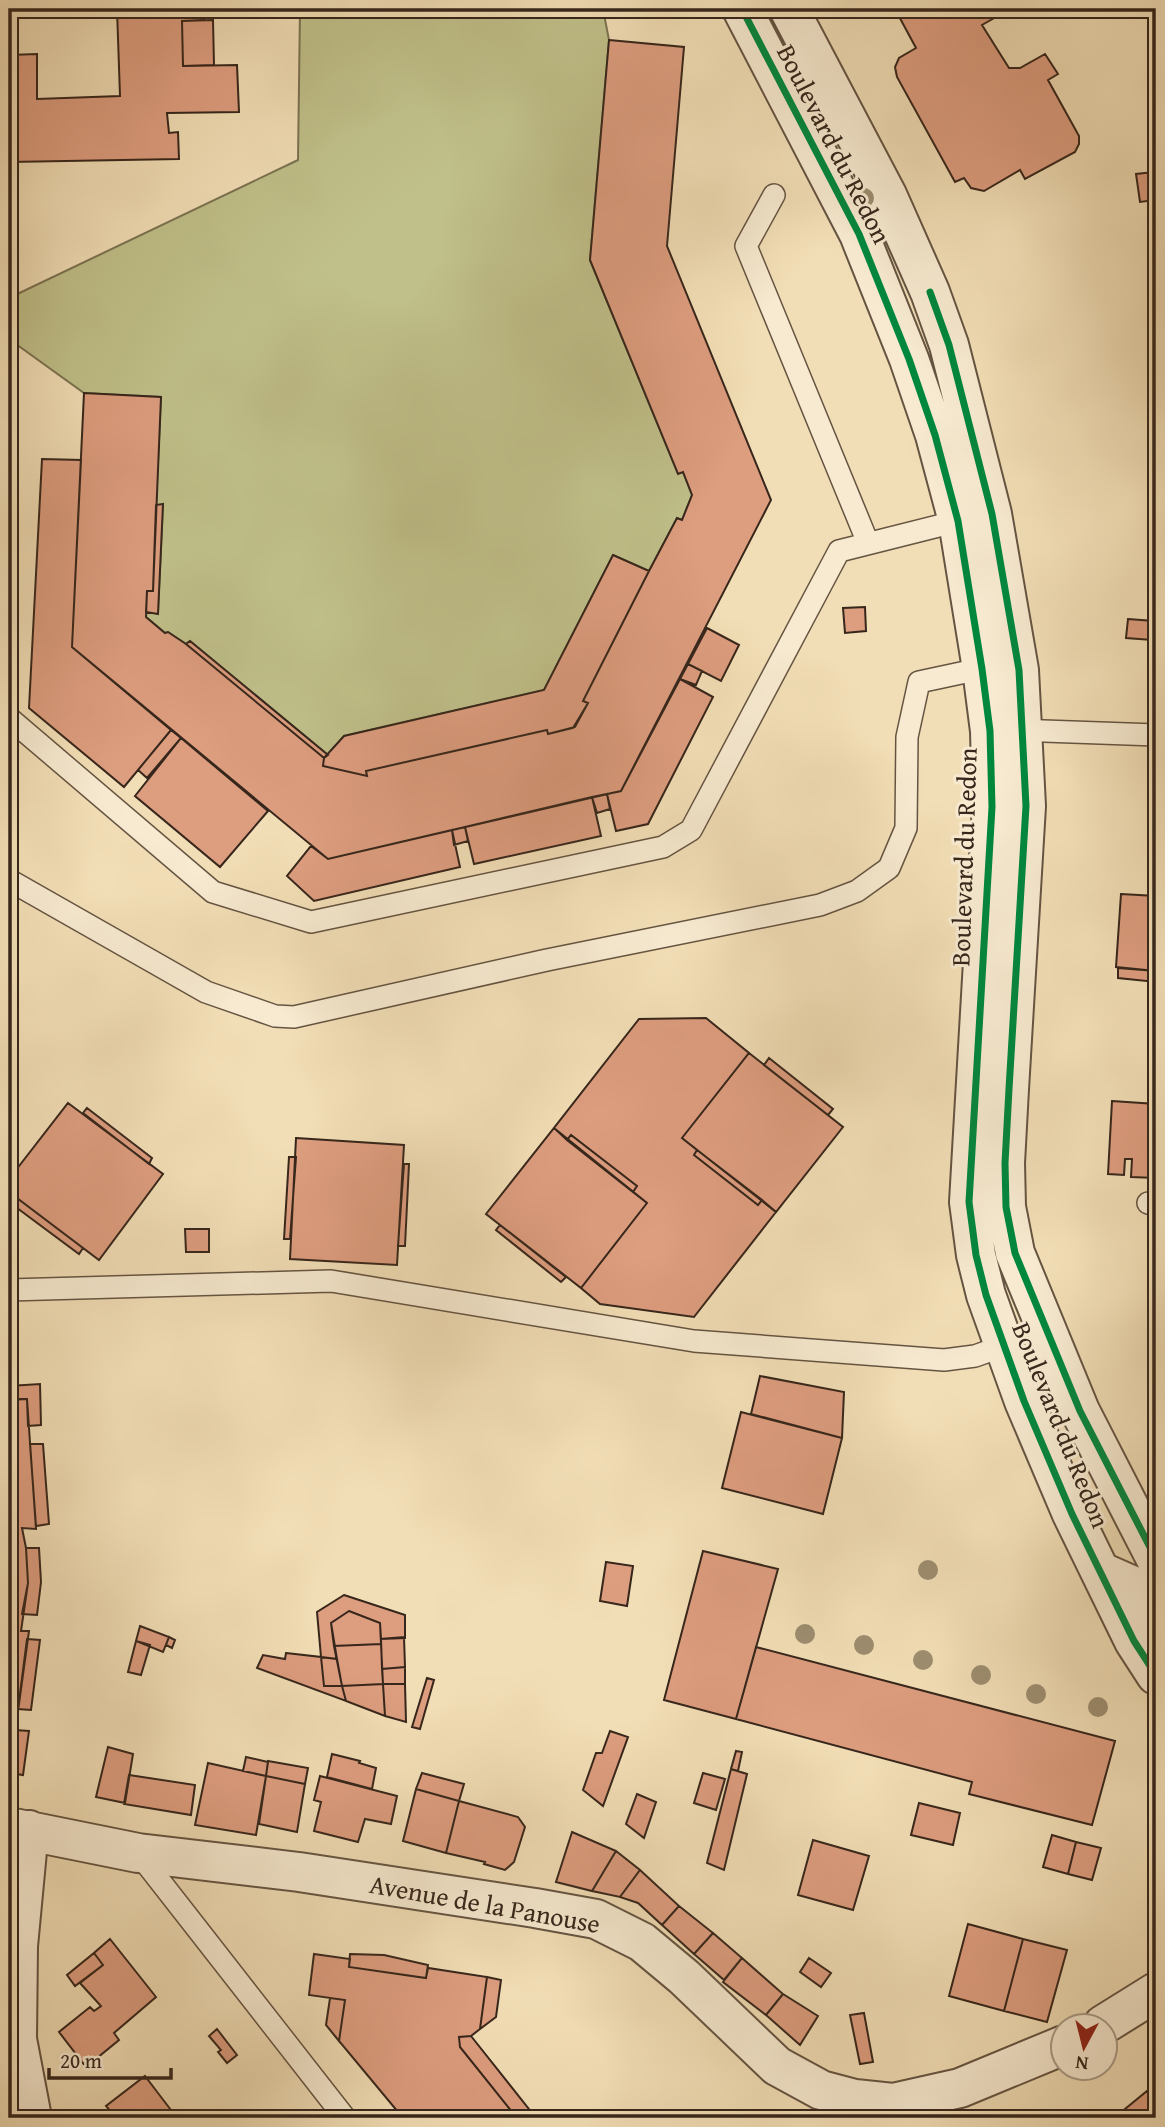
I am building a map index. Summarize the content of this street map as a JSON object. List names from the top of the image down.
{
  "streets": {
    "street": ["Boulevard du Redon", "Avenue de la Panouse"]
  },
  "scale_bar": "20 m",
  "north": "bottom"
}
